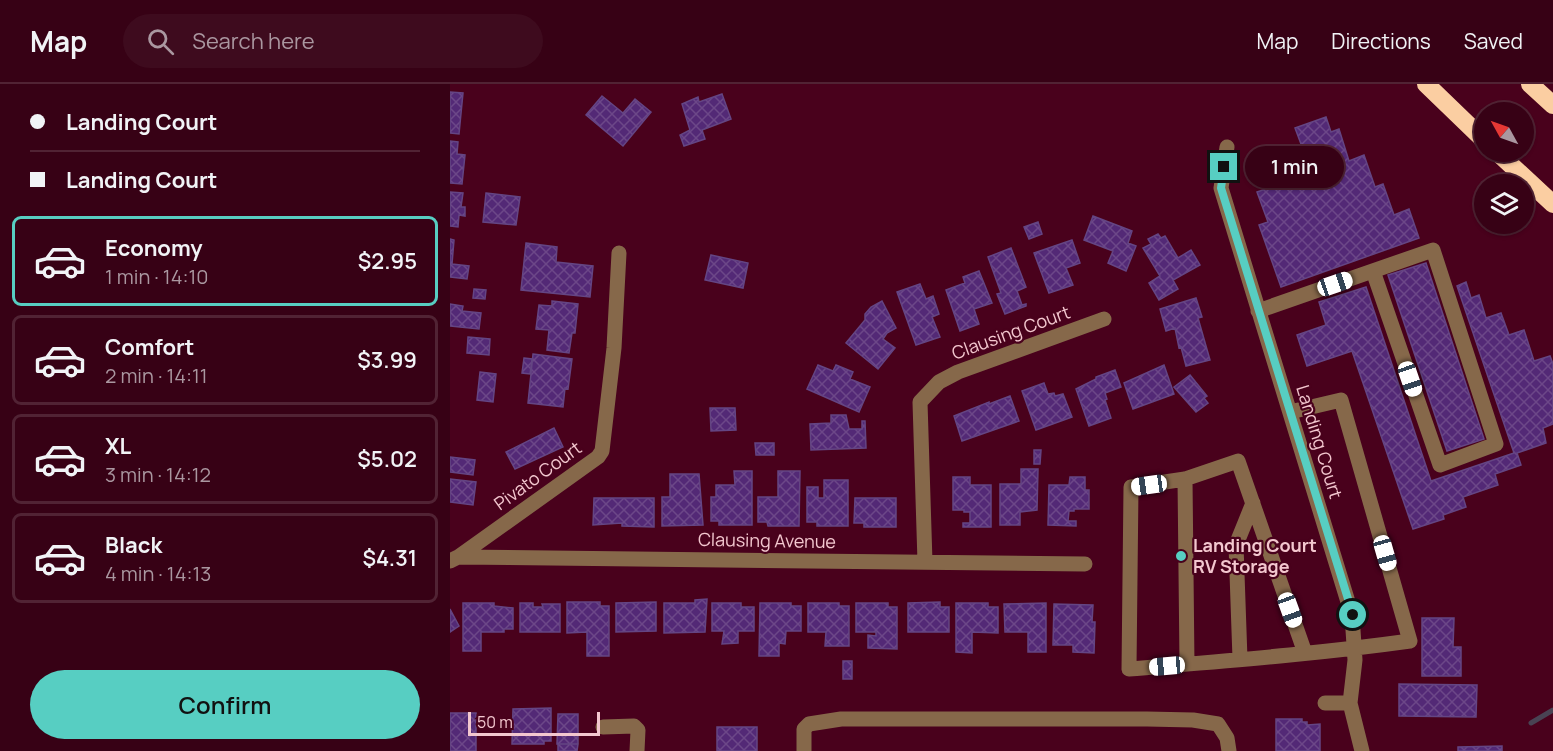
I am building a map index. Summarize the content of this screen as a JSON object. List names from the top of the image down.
{
  "streets": {
    "street": [
      "Clausing Court",
      "Landing Court",
      "Pivato Court",
      "Clausing Avenue"
    ]
  },
  "crossings": [
    ["Clausing Court", "Clausing Avenue"],
    ["Pivato Court", "Clausing Avenue"]
  ],
  "places": ["Landing Court RV Storage"],
  "scale_bar": "50 m",
  "north": "top left",
  "page": {
    "header": "Map",
    "search": "Search here",
    "nav": ["Map", "Directions", "Saved"],
    "banner": ["Landing Court", "Landing Court"],
    "bubble": "1 min",
    "list": [
      {
        "name": "Economy",
        "note": "1 min · 14:10",
        "value": "$2.95"
      },
      {
        "name": "Comfort",
        "note": "2 min · 14:11",
        "value": "$3.99"
      },
      {
        "name": "XL",
        "note": "3 min · 14:12",
        "value": "$5.02"
      },
      {
        "name": "Black",
        "note": "4 min · 14:13",
        "value": "$4.31"
      }
    ],
    "buttons": "Confirm",
    "scale": "50 m"
  }
}
